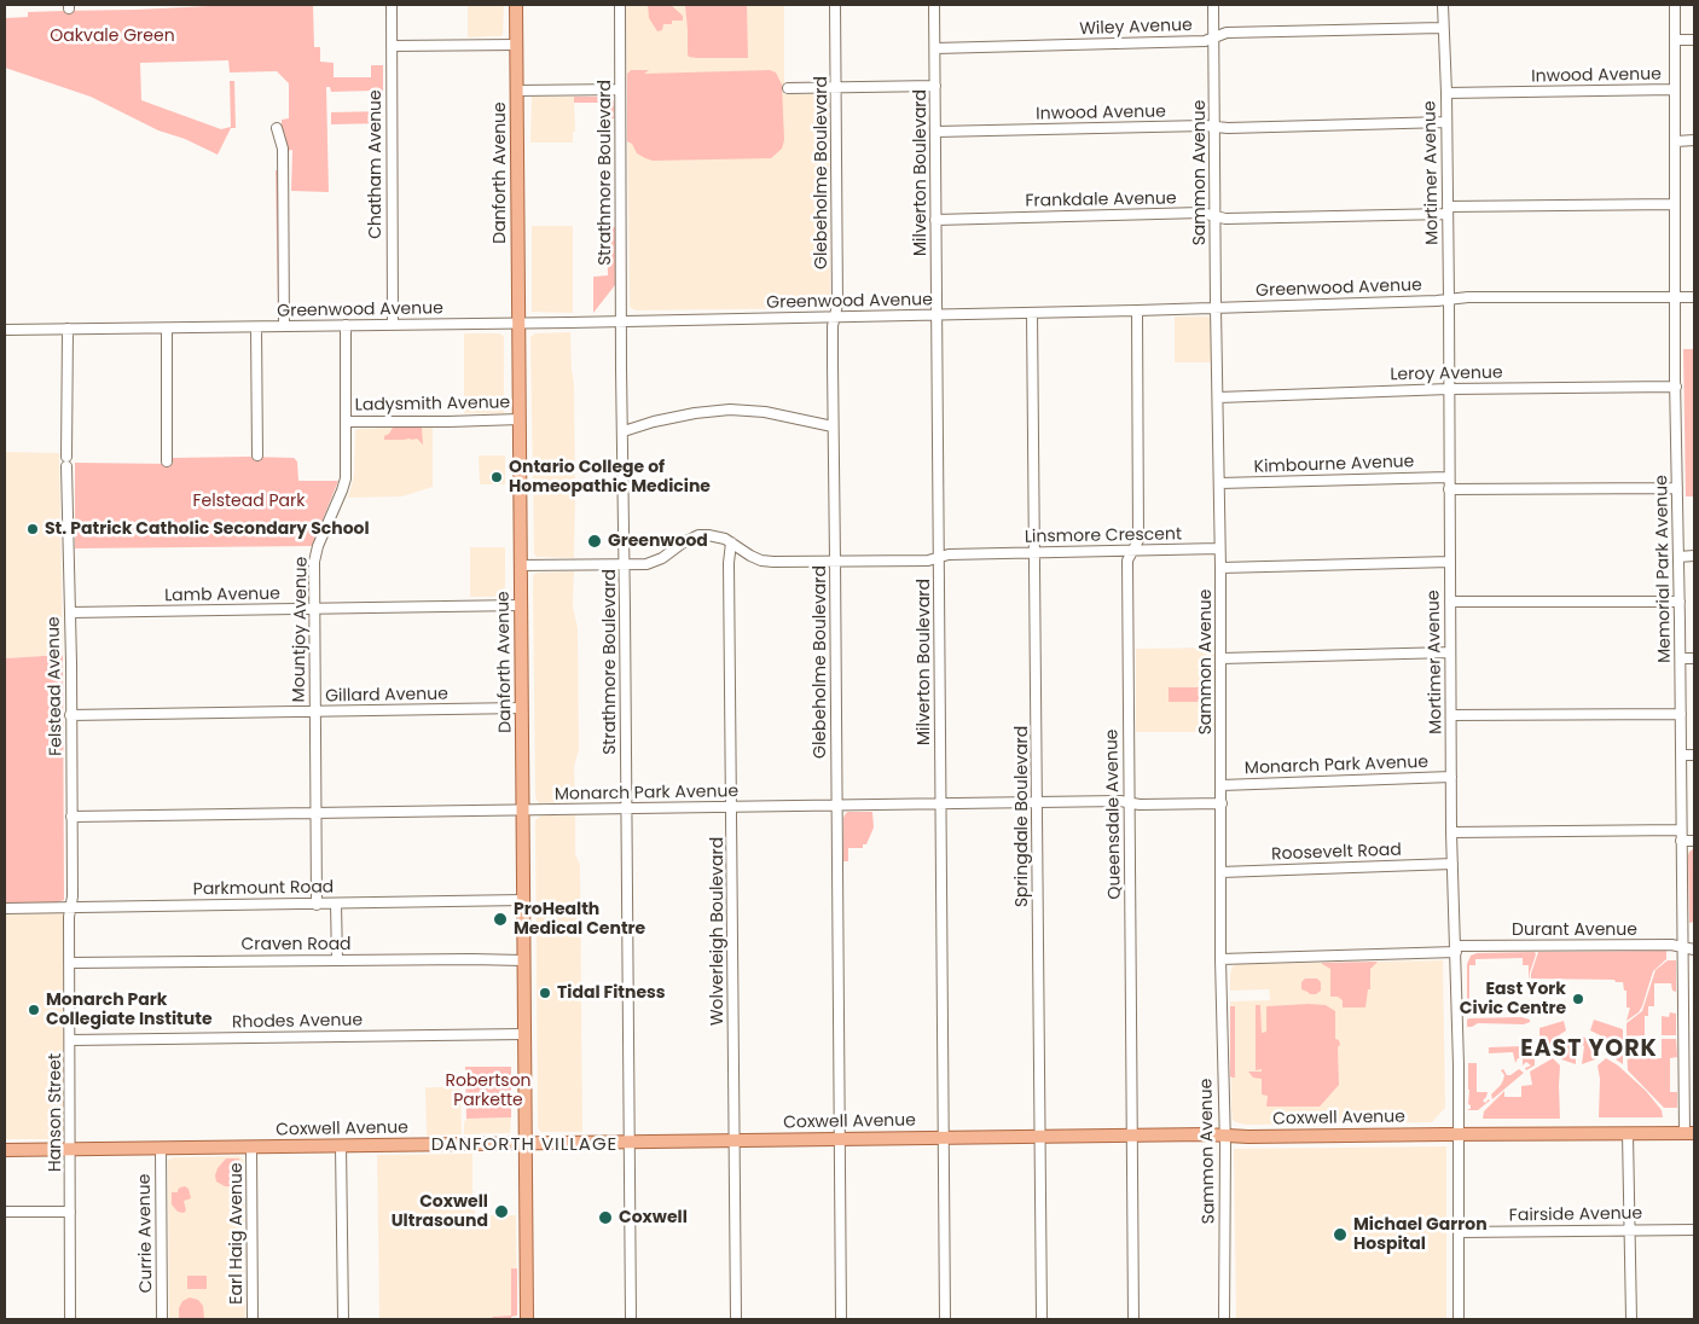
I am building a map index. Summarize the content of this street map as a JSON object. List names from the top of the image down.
{
  "streets": {
    "main road": ["Danforth Avenue", "Coxwell Avenue"],
    "street": [
      "Wiley Avenue",
      "Inwood Avenue",
      "Chatham Avenue",
      "Strathmore Boulevard",
      "Glebeholme Boulevard",
      "Milverton Boulevard",
      "Sammon Avenue",
      "Mortimer Avenue",
      "Frankdale Avenue",
      "Greenwood Avenue",
      "Leroy Avenue",
      "Ladysmith Avenue",
      "Kimbourne Avenue",
      "Linsmore Crescent",
      "Memorial Park Avenue",
      "Lamb Avenue",
      "Mountjoy Avenue",
      "Felstead Avenue",
      "Gillard Avenue",
      "Monarch Park Avenue",
      "Queensdale Avenue",
      "Springdale Boulevard",
      "Roosevelt Road",
      "Parkmount Road",
      "Durant Avenue",
      "Wolverleigh Boulevard",
      "Craven Road",
      "Rhodes Avenue",
      "Hanson Street",
      "Fairside Avenue",
      "Currie Avenue",
      "Earl Haig Avenue"
    ]
  },
  "crossings": [
    ["Wiley Avenue", "Milverton Boulevard"],
    ["Wiley Avenue", "Sammon Avenue"],
    ["Wiley Avenue", "Mortimer Avenue"],
    ["Inwood Avenue", "Milverton Boulevard"],
    ["Inwood Avenue", "Sammon Avenue"],
    ["Inwood Avenue", "Mortimer Avenue"],
    ["Inwood Avenue", "Memorial Park Avenue"],
    ["Chatham Avenue", "Greenwood Avenue"],
    ["Danforth Avenue", "Greenwood Avenue"],
    ["Danforth Avenue", "Ladysmith Avenue"],
    ["Danforth Avenue", "Linsmore Crescent"],
    ["Danforth Avenue", "Lamb Avenue"],
    ["Danforth Avenue", "Gillard Avenue"],
    ["Danforth Avenue", "Monarch Park Avenue"],
    ["Danforth Avenue", "Parkmount Road"],
    ["Danforth Avenue", "Craven Road"],
    ["Danforth Avenue", "Rhodes Avenue"],
    ["Danforth Avenue", "Coxwell Avenue"],
    ["Strathmore Boulevard", "Greenwood Avenue"],
    ["Strathmore Boulevard", "Linsmore Crescent"],
    ["Strathmore Boulevard", "Monarch Park Avenue"],
    ["Strathmore Boulevard", "Coxwell Avenue"],
    ["Glebeholme Boulevard", "Greenwood Avenue"],
    ["Glebeholme Boulevard", "Linsmore Crescent"],
    ["Glebeholme Boulevard", "Monarch Park Avenue"],
    ["Glebeholme Boulevard", "Coxwell Avenue"],
    ["Milverton Boulevard", "Frankdale Avenue"],
    ["Milverton Boulevard", "Greenwood Avenue"],
    ["Milverton Boulevard", "Linsmore Crescent"],
    ["Milverton Boulevard", "Monarch Park Avenue"],
    ["Milverton Boulevard", "Coxwell Avenue"],
    ["Sammon Avenue", "Frankdale Avenue"],
    ["Sammon Avenue", "Greenwood Avenue"],
    ["Sammon Avenue", "Leroy Avenue"],
    ["Sammon Avenue", "Kimbourne Avenue"],
    ["Sammon Avenue", "Linsmore Crescent"],
    ["Sammon Avenue", "Monarch Park Avenue"],
    ["Sammon Avenue", "Roosevelt Road"],
    ["Sammon Avenue", "Durant Avenue"],
    ["Sammon Avenue", "Coxwell Avenue"],
    ["Mortimer Avenue", "Frankdale Avenue"],
    ["Mortimer Avenue", "Greenwood Avenue"],
    ["Mortimer Avenue", "Leroy Avenue"],
    ["Mortimer Avenue", "Kimbourne Avenue"],
    ["Mortimer Avenue", "Monarch Park Avenue"],
    ["Mortimer Avenue", "Roosevelt Road"],
    ["Mortimer Avenue", "Durant Avenue"],
    ["Mortimer Avenue", "Coxwell Avenue"],
    ["Mortimer Avenue", "Fairside Avenue"],
    ["Frankdale Avenue", "Memorial Park Avenue"],
    ["Greenwood Avenue", "Memorial Park Avenue"],
    ["Greenwood Avenue", "Mountjoy Avenue"],
    ["Greenwood Avenue", "Felstead Avenue"],
    ["Greenwood Avenue", "Queensdale Avenue"],
    ["Greenwood Avenue", "Springdale Boulevard"],
    ["Leroy Avenue", "Memorial Park Avenue"],
    ["Ladysmith Avenue", "Mountjoy Avenue"],
    ["Linsmore Crescent", "Queensdale Avenue"],
    ["Linsmore Crescent", "Springdale Boulevard"],
    ["Linsmore Crescent", "Wolverleigh Boulevard"],
    ["Memorial Park Avenue", "Durant Avenue"],
    ["Memorial Park Avenue", "Coxwell Avenue"],
    ["Lamb Avenue", "Mountjoy Avenue"],
    ["Lamb Avenue", "Felstead Avenue"],
    ["Mountjoy Avenue", "Gillard Avenue"],
    ["Mountjoy Avenue", "Monarch Park Avenue"],
    ["Mountjoy Avenue", "Parkmount Road"],
    ["Felstead Avenue", "Gillard Avenue"],
    ["Felstead Avenue", "Monarch Park Avenue"],
    ["Felstead Avenue", "Parkmount Road"],
    ["Felstead Avenue", "Hanson Street"],
    ["Monarch Park Avenue", "Queensdale Avenue"],
    ["Monarch Park Avenue", "Springdale Boulevard"],
    ["Monarch Park Avenue", "Wolverleigh Boulevard"],
    ["Queensdale Avenue", "Coxwell Avenue"],
    ["Springdale Boulevard", "Coxwell Avenue"],
    ["Parkmount Road", "Hanson Street"],
    ["Wolverleigh Boulevard", "Coxwell Avenue"],
    ["Craven Road", "Hanson Street"],
    ["Rhodes Avenue", "Hanson Street"],
    ["Hanson Street", "Coxwell Avenue"],
    ["Coxwell Avenue", "Currie Avenue"],
    ["Coxwell Avenue", "Earl Haig Avenue"]
  ],
  "districts": ["EAST YORK", "DANFORTH VILLAGE"],
  "parks": ["Oakvale Green", "Felstead Park", "Robertson Parkette"],
  "places": [
    "Ontario College of Homeopathic Medicine",
    "St. Patrick Catholic Secondary School",
    "Greenwood",
    "ProHealth Medical Centre",
    "Tidal Fitness",
    "East York Civic Centre",
    "Monarch Park Collegiate Institute",
    "Coxwell Ultrasound",
    "Coxwell",
    "Michael Garron Hospital"
  ]
}
